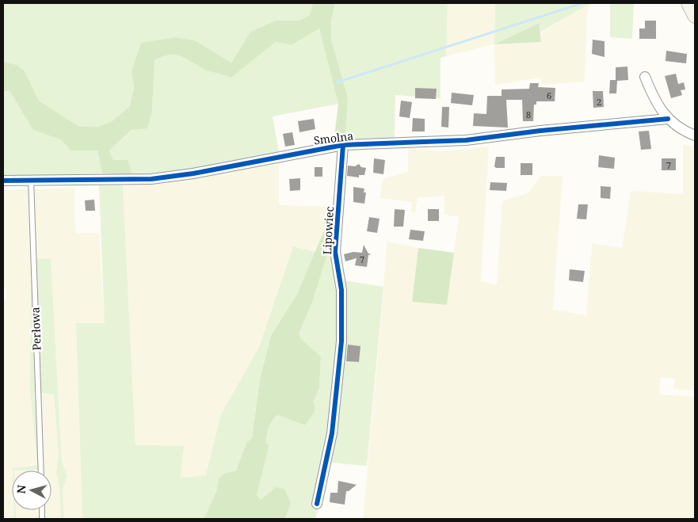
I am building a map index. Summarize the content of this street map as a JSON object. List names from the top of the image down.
{
  "streets": {
    "street": ["Smolna", "Lipowiec"],
    "lane": ["Perłowa"]
  },
  "crossings": [
    ["Smolna", "Lipowiec"],
    ["Smolna", "Perłowa"]
  ],
  "house_numbers": [
    "6",
    "2",
    "8",
    "7",
    "7"
  ],
  "north": "left"
}
